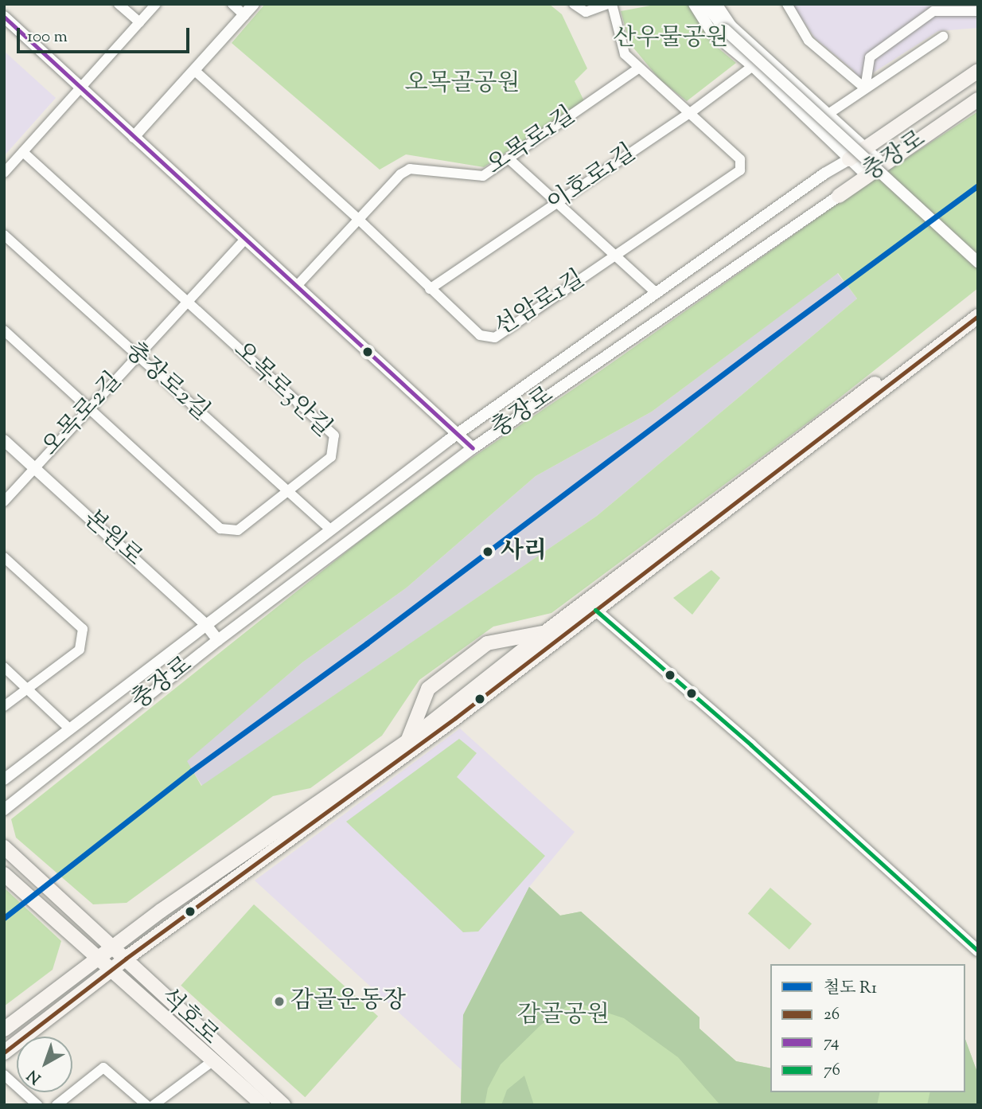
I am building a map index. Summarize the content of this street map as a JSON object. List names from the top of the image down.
{
  "streets": {
    "main road": ["충장로", "석호로"],
    "street": [
      "오목로1길",
      "이호로1길",
      "선암로1길",
      "충장로2길",
      "오목로3안길",
      "오목로2길",
      "본원로"
    ]
  },
  "crossings": [
    ["오목로1길", "선암로1길"],
    ["충장로", "충장로2길"],
    ["충장로", "본원로"],
    ["이호로1길", "선암로1길"],
    ["충장로2길", "오목로3안길"],
    ["충장로2길", "오목로2길"],
    ["오목로3안길", "오목로2길"],
    ["오목로2길", "본원로"]
  ],
  "parks": ["산우물공원", "오목골공원", "감골공원"],
  "places": ["사리", "감골운동장"],
  "lines": [
    "transit line 74",
    "rail line R1",
    "transit line 26",
    "transit line 76"
  ],
  "legend": [
    "철도 R1",
    "26",
    "74",
    "76"
  ],
  "scale_bar": "100 m",
  "north": "bottom left"
}
